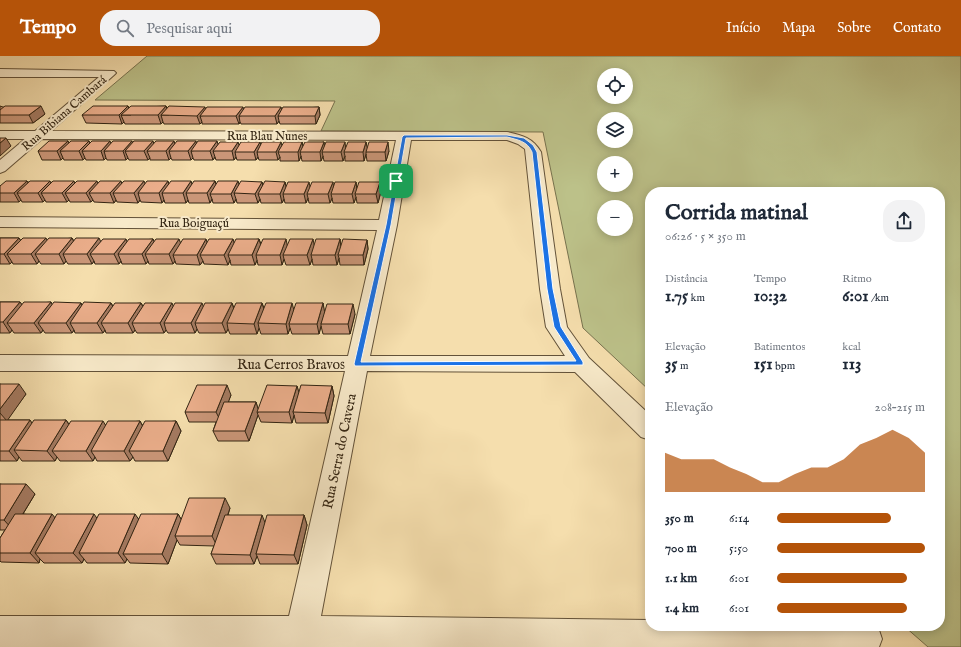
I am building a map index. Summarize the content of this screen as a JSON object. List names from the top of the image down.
{
  "streets": {
    "street": [
      "Rua Bibiana Cambará",
      "Rua Blau Nunes",
      "Rua Boiguaçú",
      "Rua Cerros Bravos",
      "Rua Serra do Cavera"
    ]
  },
  "crossings": [
    ["Rua Bibiana Cambará", "Rua Blau Nunes"],
    ["Rua Blau Nunes", "Rua Cerros Bravos"],
    ["Rua Blau Nunes", "Rua Serra do Cavera"],
    ["Rua Boiguaçú", "Rua Serra do Cavera"],
    ["Rua Cerros Bravos", "Rua Serra do Cavera"]
  ],
  "page": {
    "header": "Tempo",
    "search": "Pesquisar aqui",
    "nav": [
      "Início",
      "Mapa",
      "Sobre",
      "Contato"
    ],
    "map_buttons": ["+", "−"],
    "heading": ["Corrida matinal", "06:26 · 5 × 350 m"],
    "stats": [
      ["Distância", "1.75 km"],
      ["Tempo", "10:32"],
      ["Ritmo", "6:01 /km"],
      ["Elevação", "35 m"],
      ["Batimentos", "151 bpm"],
      ["kcal", "113"]
    ],
    "chart": ["Elevação", "208–215 m"],
    "list": [
      {
        "name": "350 m",
        "note": "6:14"
      },
      {
        "name": "700 m",
        "note": "5:50"
      },
      {
        "name": "1.1 km",
        "note": "6:01"
      },
      {
        "name": "1.4 km",
        "note": "6:01"
      }
    ]
  }
}
